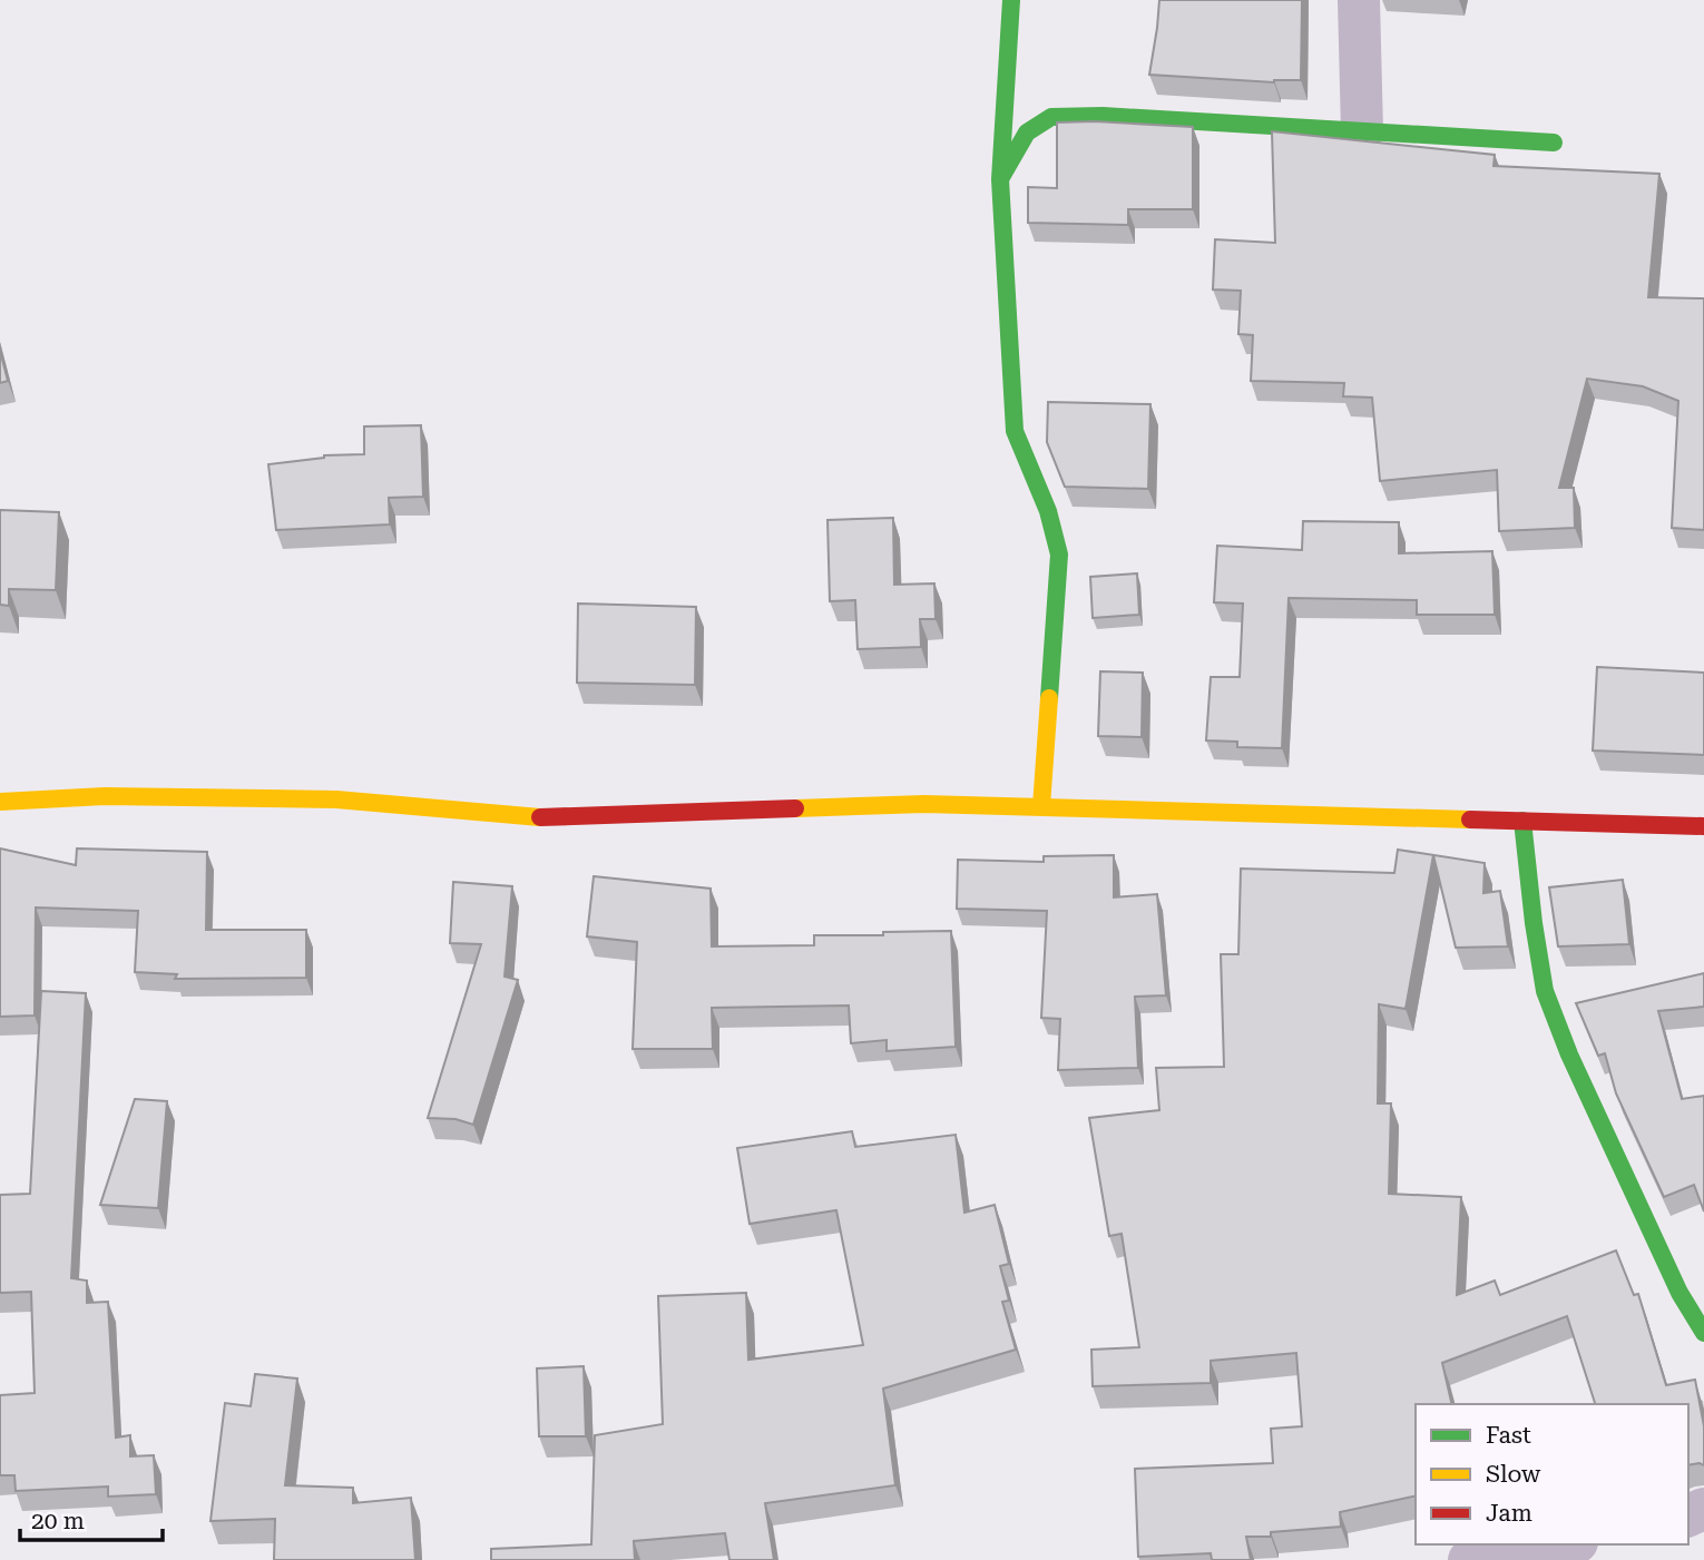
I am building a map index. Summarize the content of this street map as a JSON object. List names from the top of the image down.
{
  "legend": ["Fast", "Slow", "Jam"],
  "scale_bar": "20 m"
}
